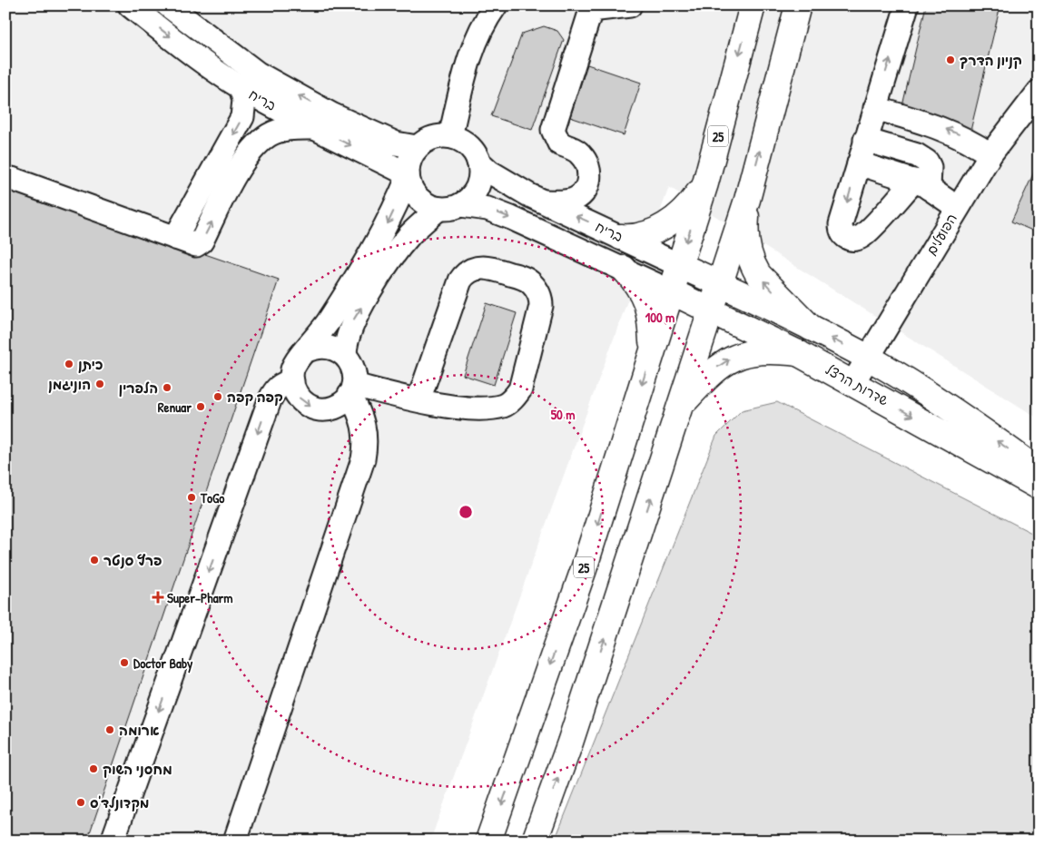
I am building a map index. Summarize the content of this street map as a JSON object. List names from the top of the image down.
{
  "streets": {
    "main road": ["בריח", "25", "שדרות הרצל"],
    "street": ["הפועלים"]
  },
  "crossings": [
    ["בריח", "25"],
    ["בריח", "שדרות הרצל"],
    ["25", "שדרות הרצל"],
    ["הפועלים", "שדרות הרצל"]
  ],
  "places": {
    "other": [
      "קניון הדרך",
      "כיתן",
      "הוניגמן",
      "הלפרין",
      "קפה קפה",
      "Renuar",
      "ToGo",
      "פרץ סנטר",
      "Doctor Baby",
      "ארומה",
      "מחסני השוק",
      "מקדונלד'ס"
    ],
    "health": ["Super-Pharm"]
  },
  "rings": ["100 m", "50 m"]
}
